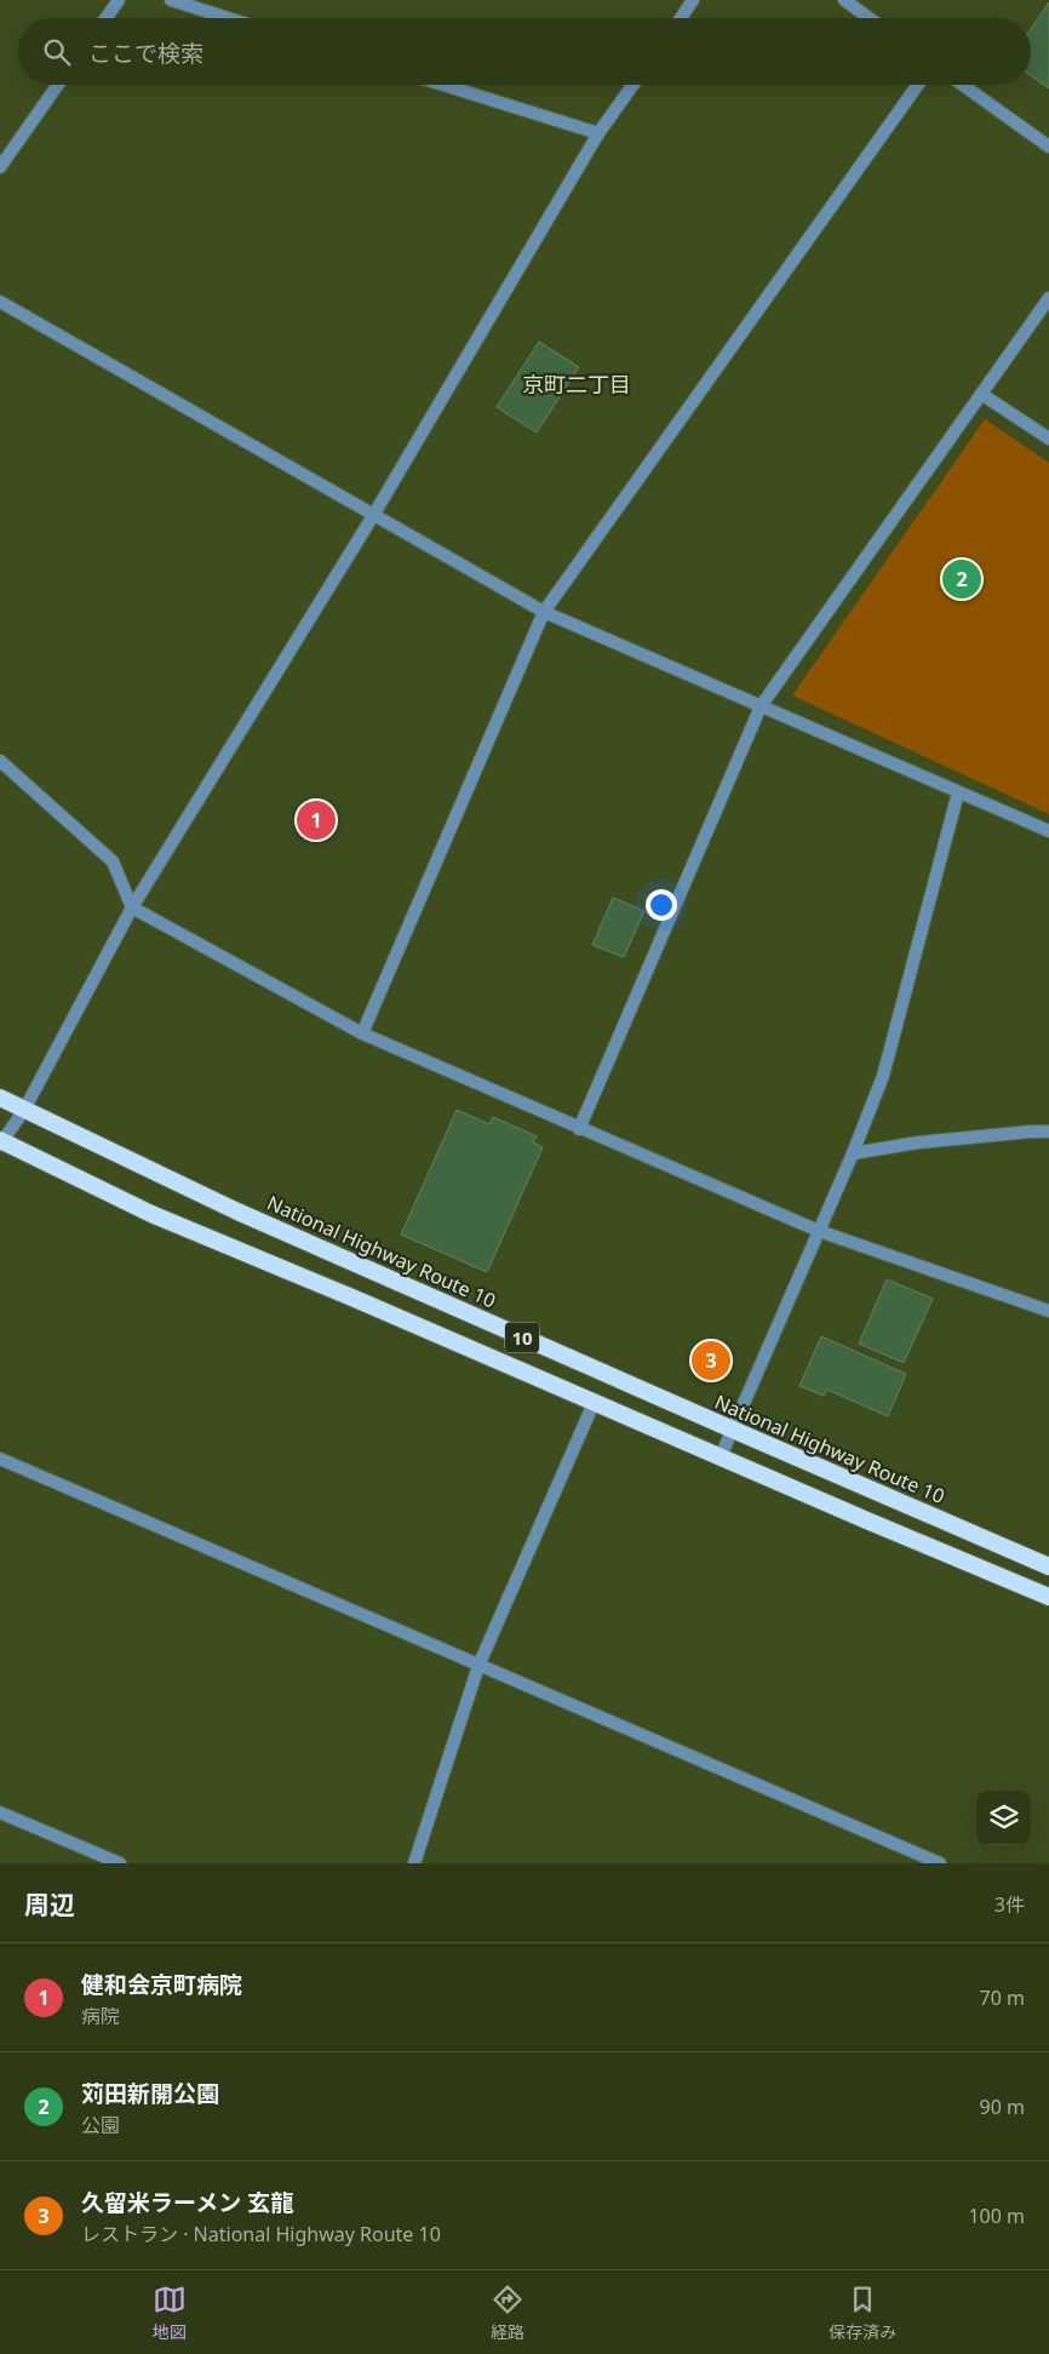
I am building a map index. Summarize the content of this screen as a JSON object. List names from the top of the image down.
{
  "streets": {
    "highway": ["National Highway Route 10", "10"]
  },
  "districts": ["京町二丁目"],
  "page": {
    "search": "ここで検索",
    "pins": ["2", "1", "3"],
    "heading": ["周辺", "3件"],
    "list": [
      {
        "mark": "1",
        "name": "健和会京町病院",
        "note": "病院",
        "value": "70 m"
      },
      {
        "mark": "2",
        "name": "苅田新開公園",
        "note": "公園",
        "value": "90 m"
      },
      {
        "mark": "3",
        "name": "久留米ラーメン 玄龍",
        "note": "レストラン · National Highway Route 10",
        "value": "100 m"
      }
    ],
    "nav": ["地図", "経路", "保存済み"]
  }
}
